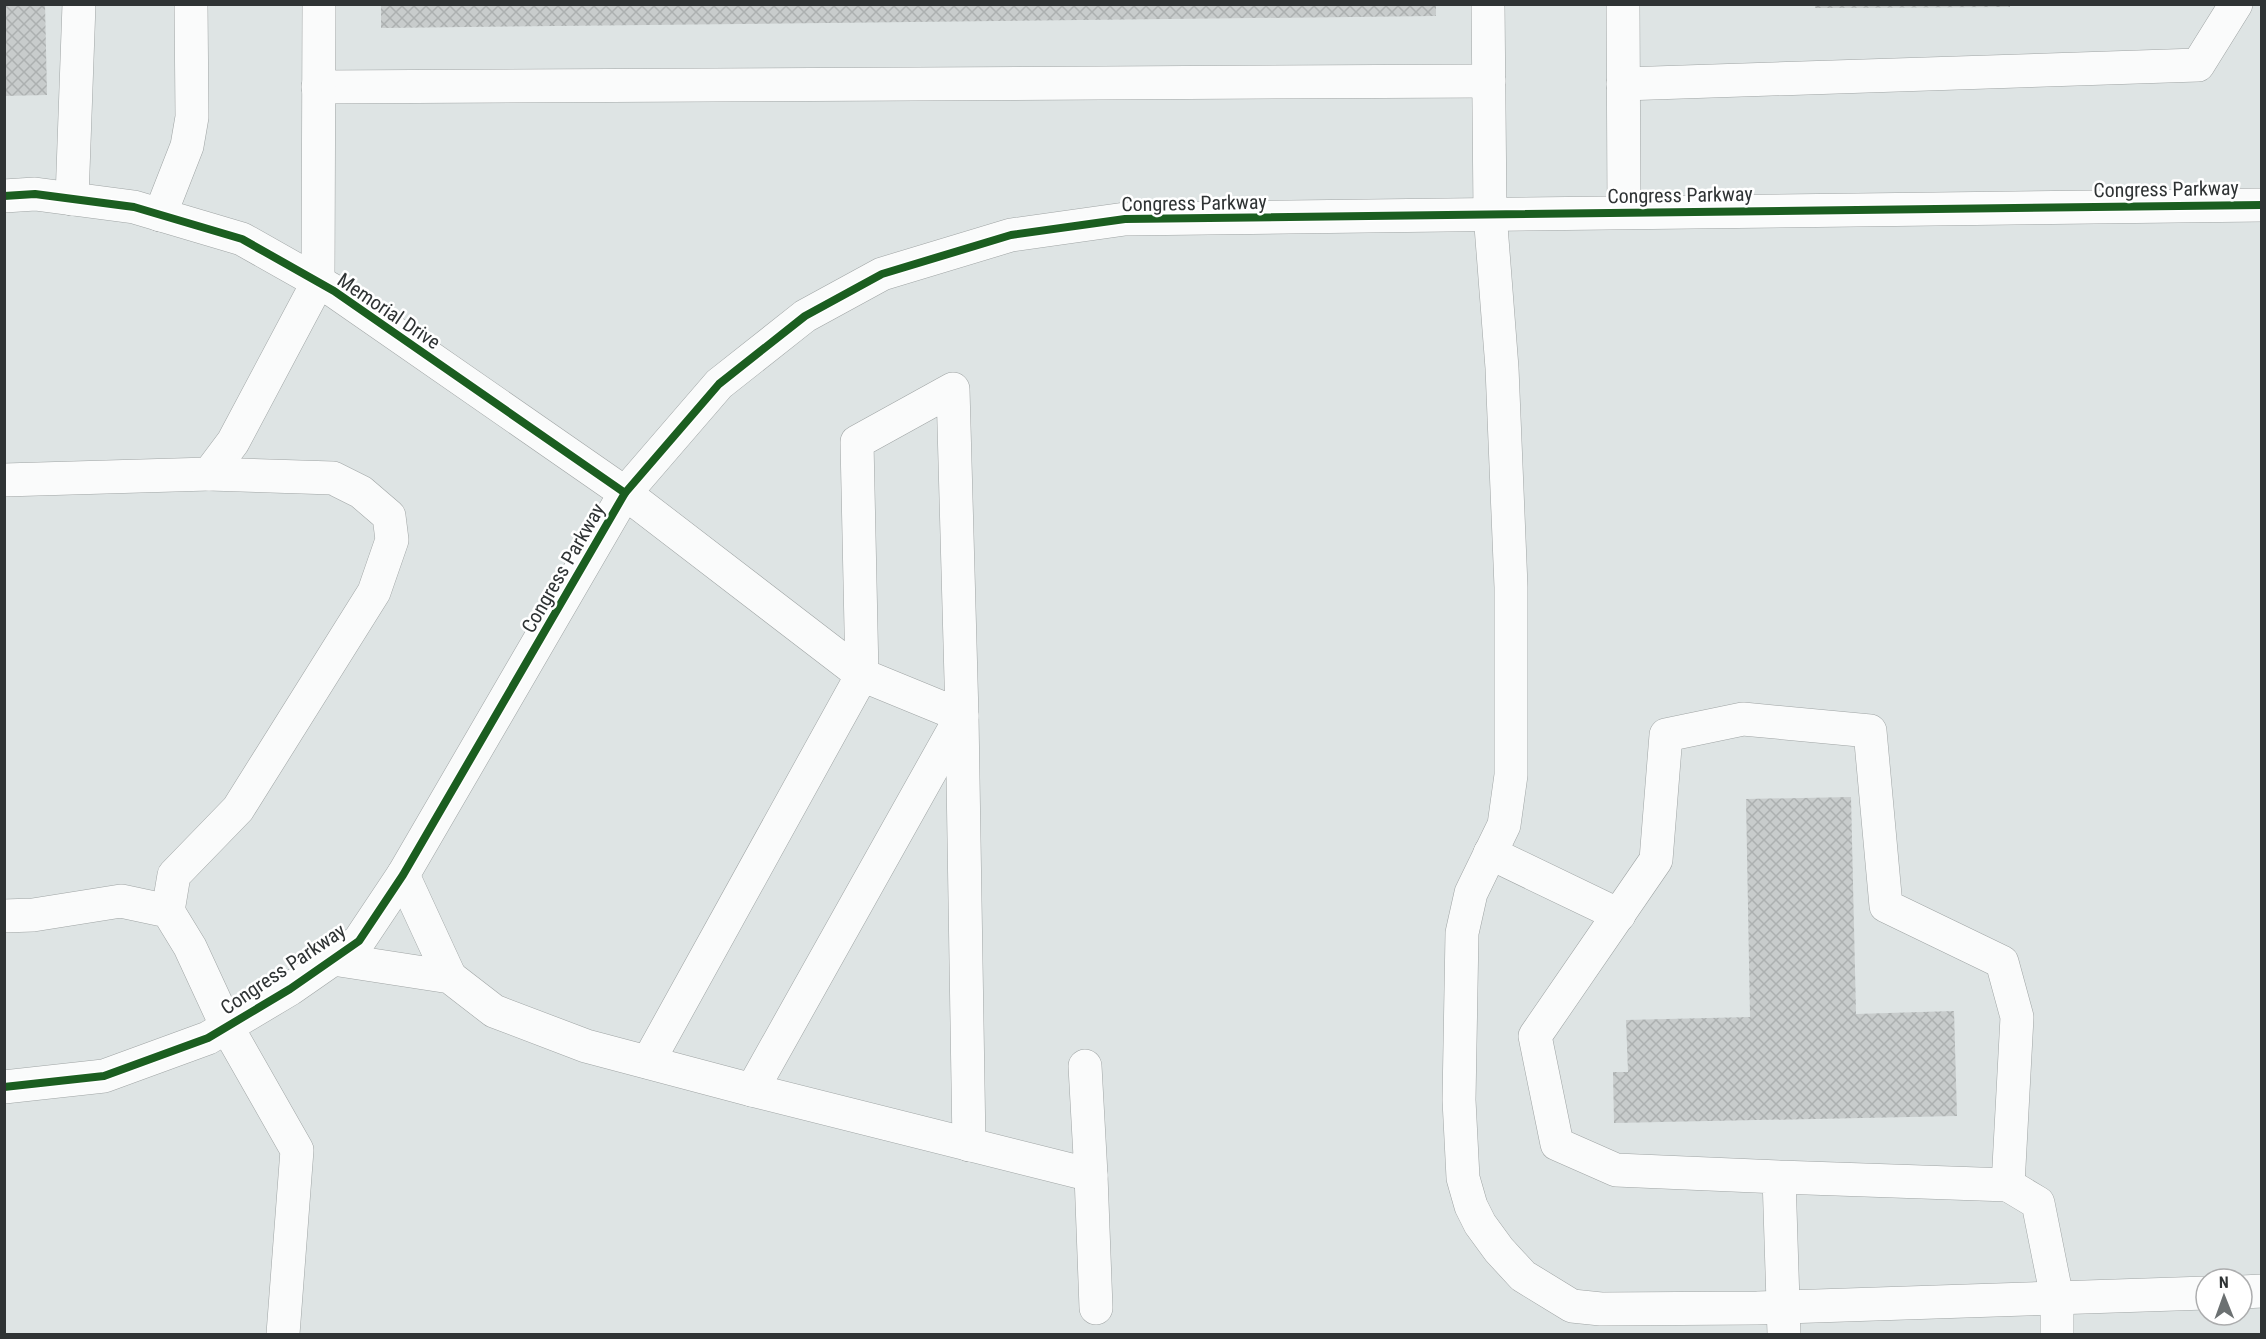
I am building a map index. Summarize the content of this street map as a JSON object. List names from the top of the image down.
{
  "streets": {
    "street": ["Congress Parkway", "Memorial Drive"]
  },
  "crossings": [
    ["Congress Parkway", "Memorial Drive"]
  ],
  "north": "top"
}
